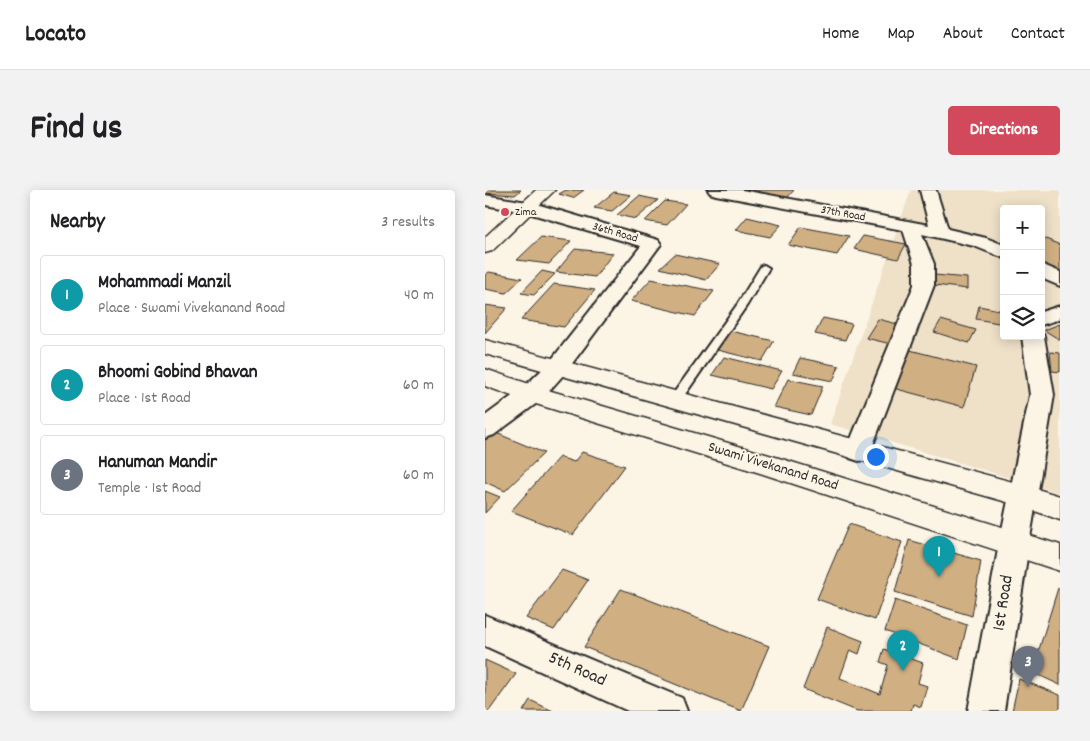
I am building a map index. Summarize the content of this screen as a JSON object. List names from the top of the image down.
{
  "streets": {
    "main road": ["Swami Vivekanand Road"],
    "street": [
      "37th Road",
      "36th Road",
      "1st Road",
      "5th Road"
    ]
  },
  "crossings": [
    ["Swami Vivekanand Road", "1st Road"]
  ],
  "places": ["Zima"],
  "page": {
    "header": "Locato",
    "nav": [
      "Home",
      "Map",
      "About",
      "Contact"
    ],
    "title": "Find us",
    "buttons": "Directions",
    "heading": ["Nearby", "3 results"],
    "map_buttons": ["+", "−"],
    "list": [
      {
        "mark": "1",
        "name": "Mohammadi Manzil",
        "note": "Place · Swami Vivekanand Road",
        "value": "40 m"
      },
      {
        "mark": "2",
        "name": "Bhoomi Gobind Bhavan",
        "note": "Place · 1st Road",
        "value": "60 m"
      },
      {
        "mark": "3",
        "name": "Hanuman Mandir",
        "note": "Temple · 1st Road",
        "value": "60 m"
      }
    ],
    "pins": ["1", "2", "3"]
  }
}
